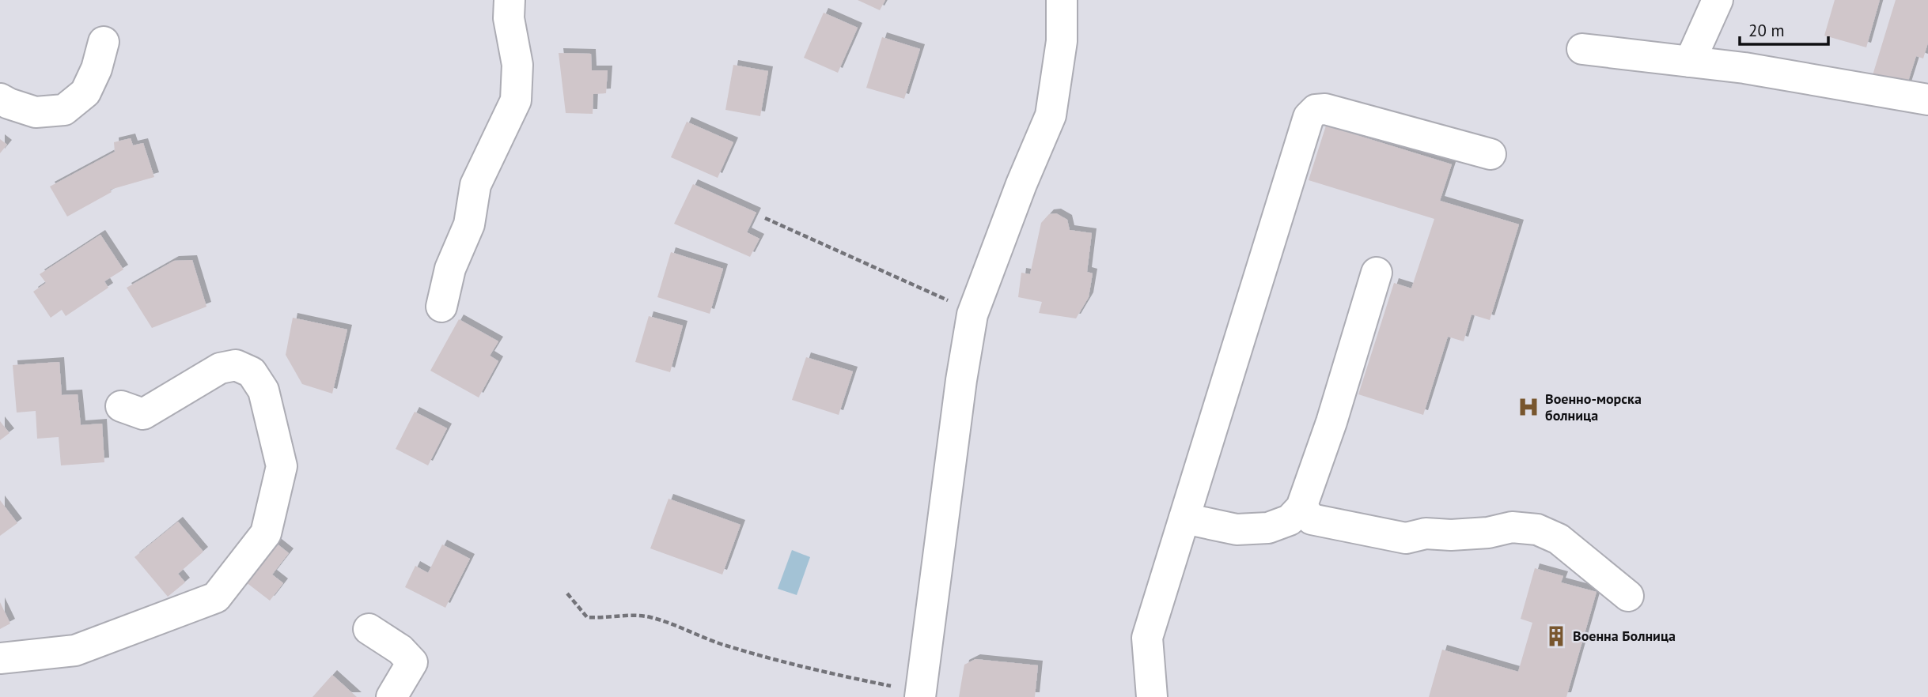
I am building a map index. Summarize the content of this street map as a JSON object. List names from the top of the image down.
{
  "places": {
    "hospital": ["Военно-морска болница"],
    "building": ["Военна Болница"]
  },
  "scale_bar": "20 m"
}
